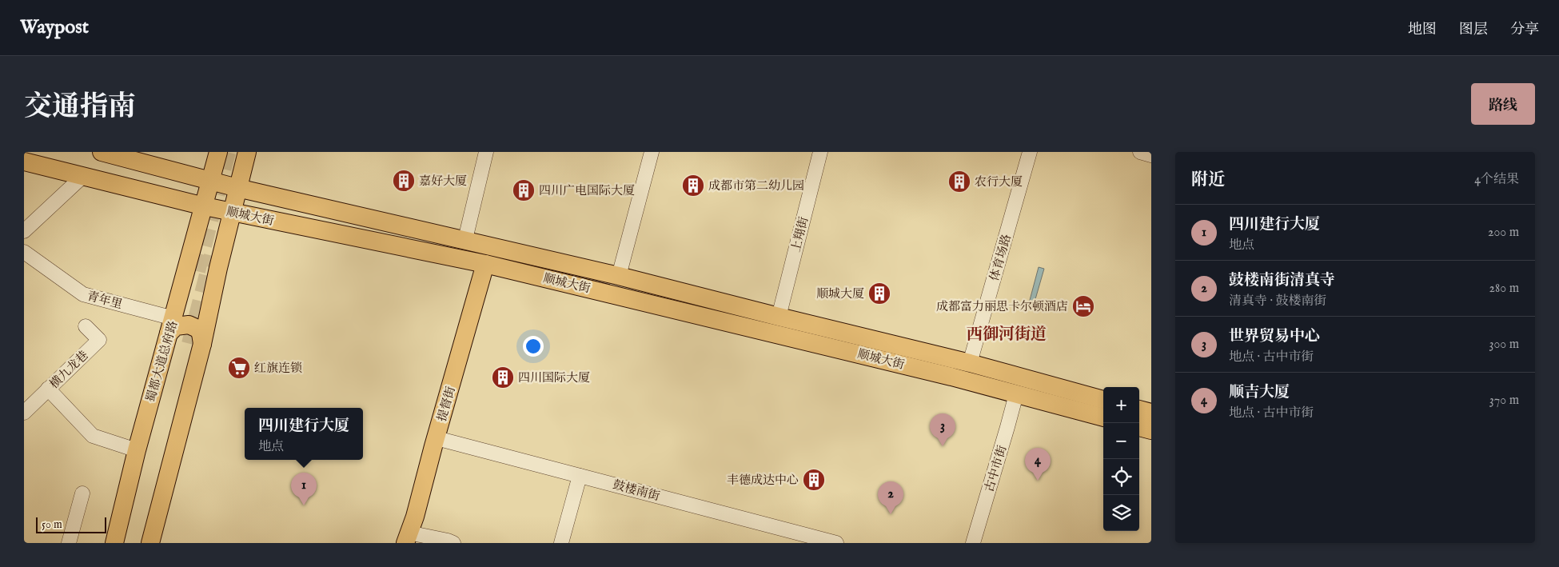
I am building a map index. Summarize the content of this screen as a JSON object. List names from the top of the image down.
{
  "streets": {
    "main road": ["顺城大街", "蜀都大道总府路", "提督街"],
    "street": [
      "上翔街",
      "体育场路",
      "青年里",
      "横九龙巷",
      "古中市街",
      "鼓楼南街"
    ]
  },
  "crossings": [
    ["顺城大街", "上翔街"],
    ["顺城大街", "体育场路"],
    ["顺城大街", "蜀都大道总府路"],
    ["顺城大街", "提督街"],
    ["顺城大街", "古中市街"],
    ["青年里", "蜀都大道总府路"],
    ["提督街", "鼓楼南街"]
  ],
  "districts": ["西御河街道"],
  "places": {
    "building": [
      "嘉好大厦",
      "农行大厦",
      "成都市第二幼儿园",
      "四川广电国际大厦",
      "顺城大厦",
      "四川国际大厦",
      "丰德成达中心"
    ],
    "hotel": ["成都富力丽思卡尔顿酒店"],
    "supermarket": ["红旗连锁"]
  },
  "scale_bar": "50 m",
  "page": {
    "header": "Waypost",
    "nav": ["地图", "图层", "分享"],
    "title": "交通指南",
    "buttons": "路线",
    "heading": ["附近", "4个结果"],
    "list": [
      {
        "mark": "1",
        "name": "四川建行大厦",
        "note": "地点",
        "value": "200 m"
      },
      {
        "mark": "2",
        "name": "鼓楼南街清真寺",
        "note": "清真寺 · 鼓楼南街",
        "value": "280 m"
      },
      {
        "mark": "3",
        "name": "世界贸易中心",
        "note": "地点 · 古中市街",
        "value": "300 m"
      },
      {
        "mark": "4",
        "name": "顺吉大厦",
        "note": "地点 · 古中市街",
        "value": "370 m"
      }
    ],
    "map_buttons": ["+", "−"],
    "popup": ["四川建行大厦", "地点"],
    "pins": [
      "3",
      "4",
      "1",
      "2"
    ],
    "scale": "50 m"
  }
}
